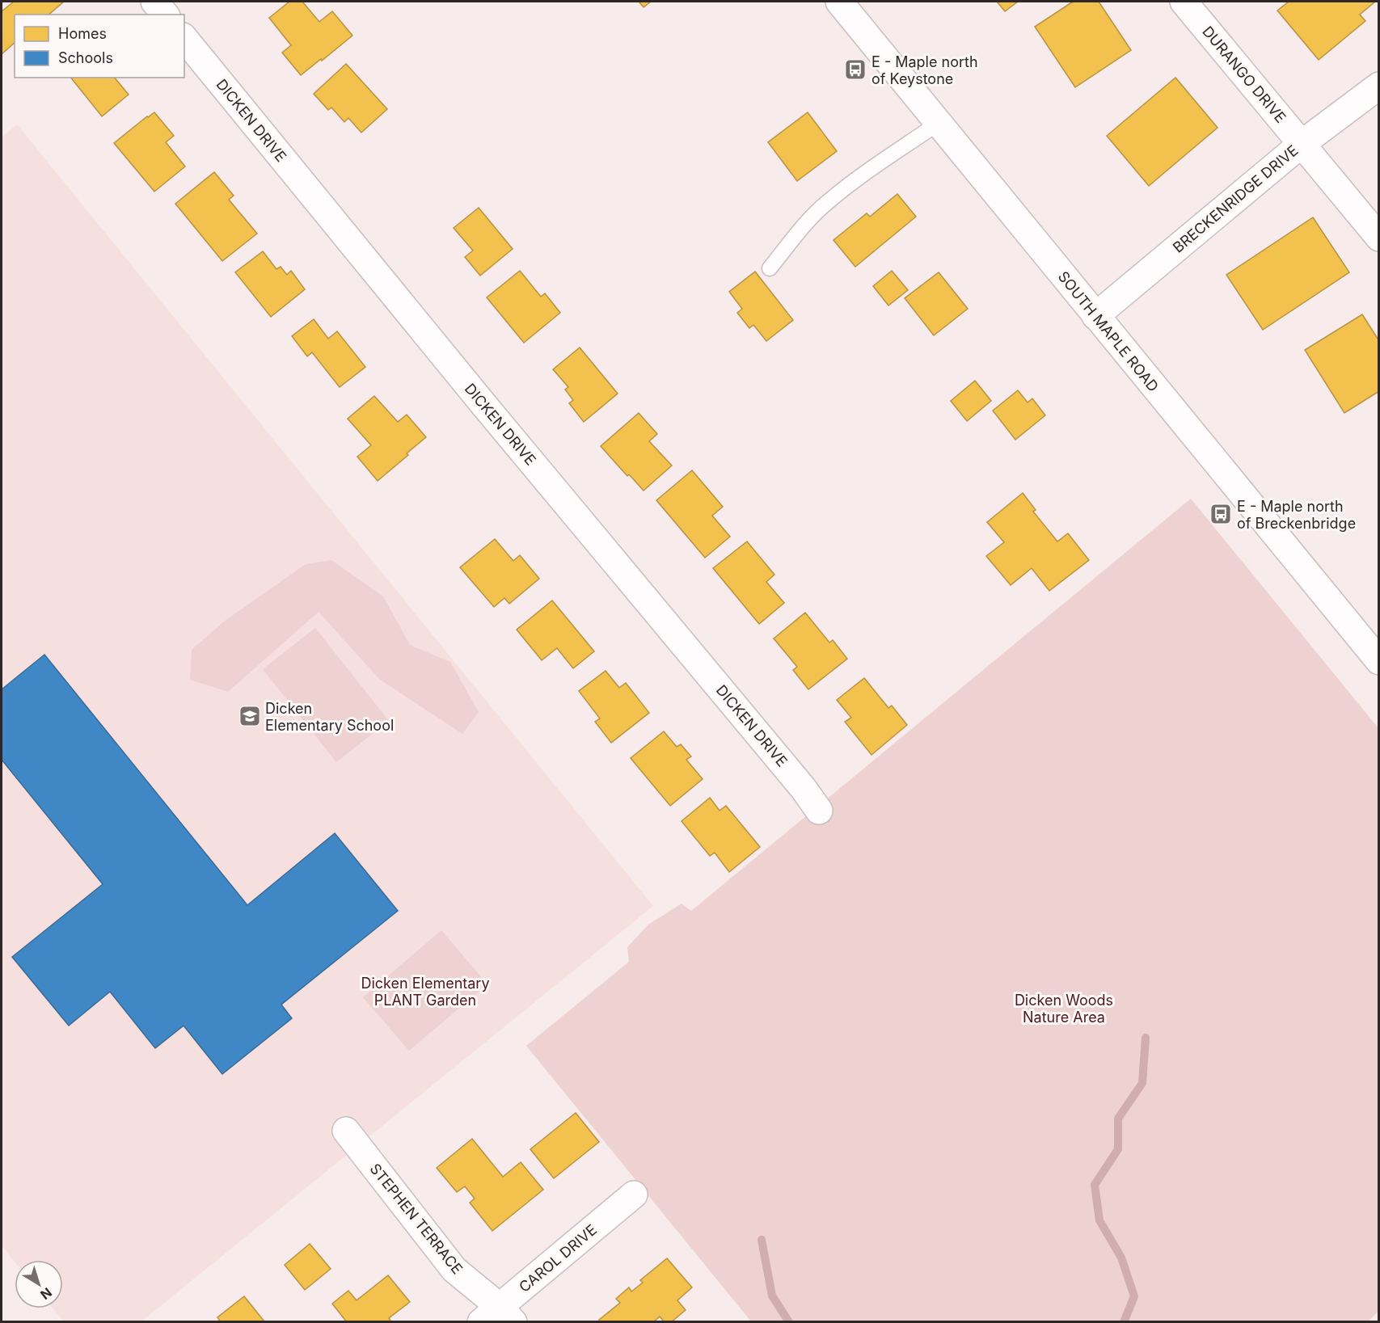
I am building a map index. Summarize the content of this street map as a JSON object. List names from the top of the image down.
{
  "streets": {
    "street": [
      "DURANGO DRIVE",
      "DICKEN DRIVE",
      "BRECKENRIDGE DRIVE",
      "SOUTH MAPLE ROAD",
      "STEPHEN TERRACE",
      "CAROL DRIVE"
    ]
  },
  "crossings": [
    ["DURANGO DRIVE", "BRECKENRIDGE DRIVE"],
    ["BRECKENRIDGE DRIVE", "SOUTH MAPLE ROAD"],
    ["STEPHEN TERRACE", "CAROL DRIVE"]
  ],
  "parks": ["Dicken Elementary PLANT Garden", "Dicken Woods Nature Area"],
  "places": {
    "bus stop": ["E - Maple north of Keystone", "E - Maple north of Breckenbridge"],
    "school or university": ["Dicken Elementary School"]
  },
  "legend": ["Homes", "Schools"],
  "north": "bottom right"
}
